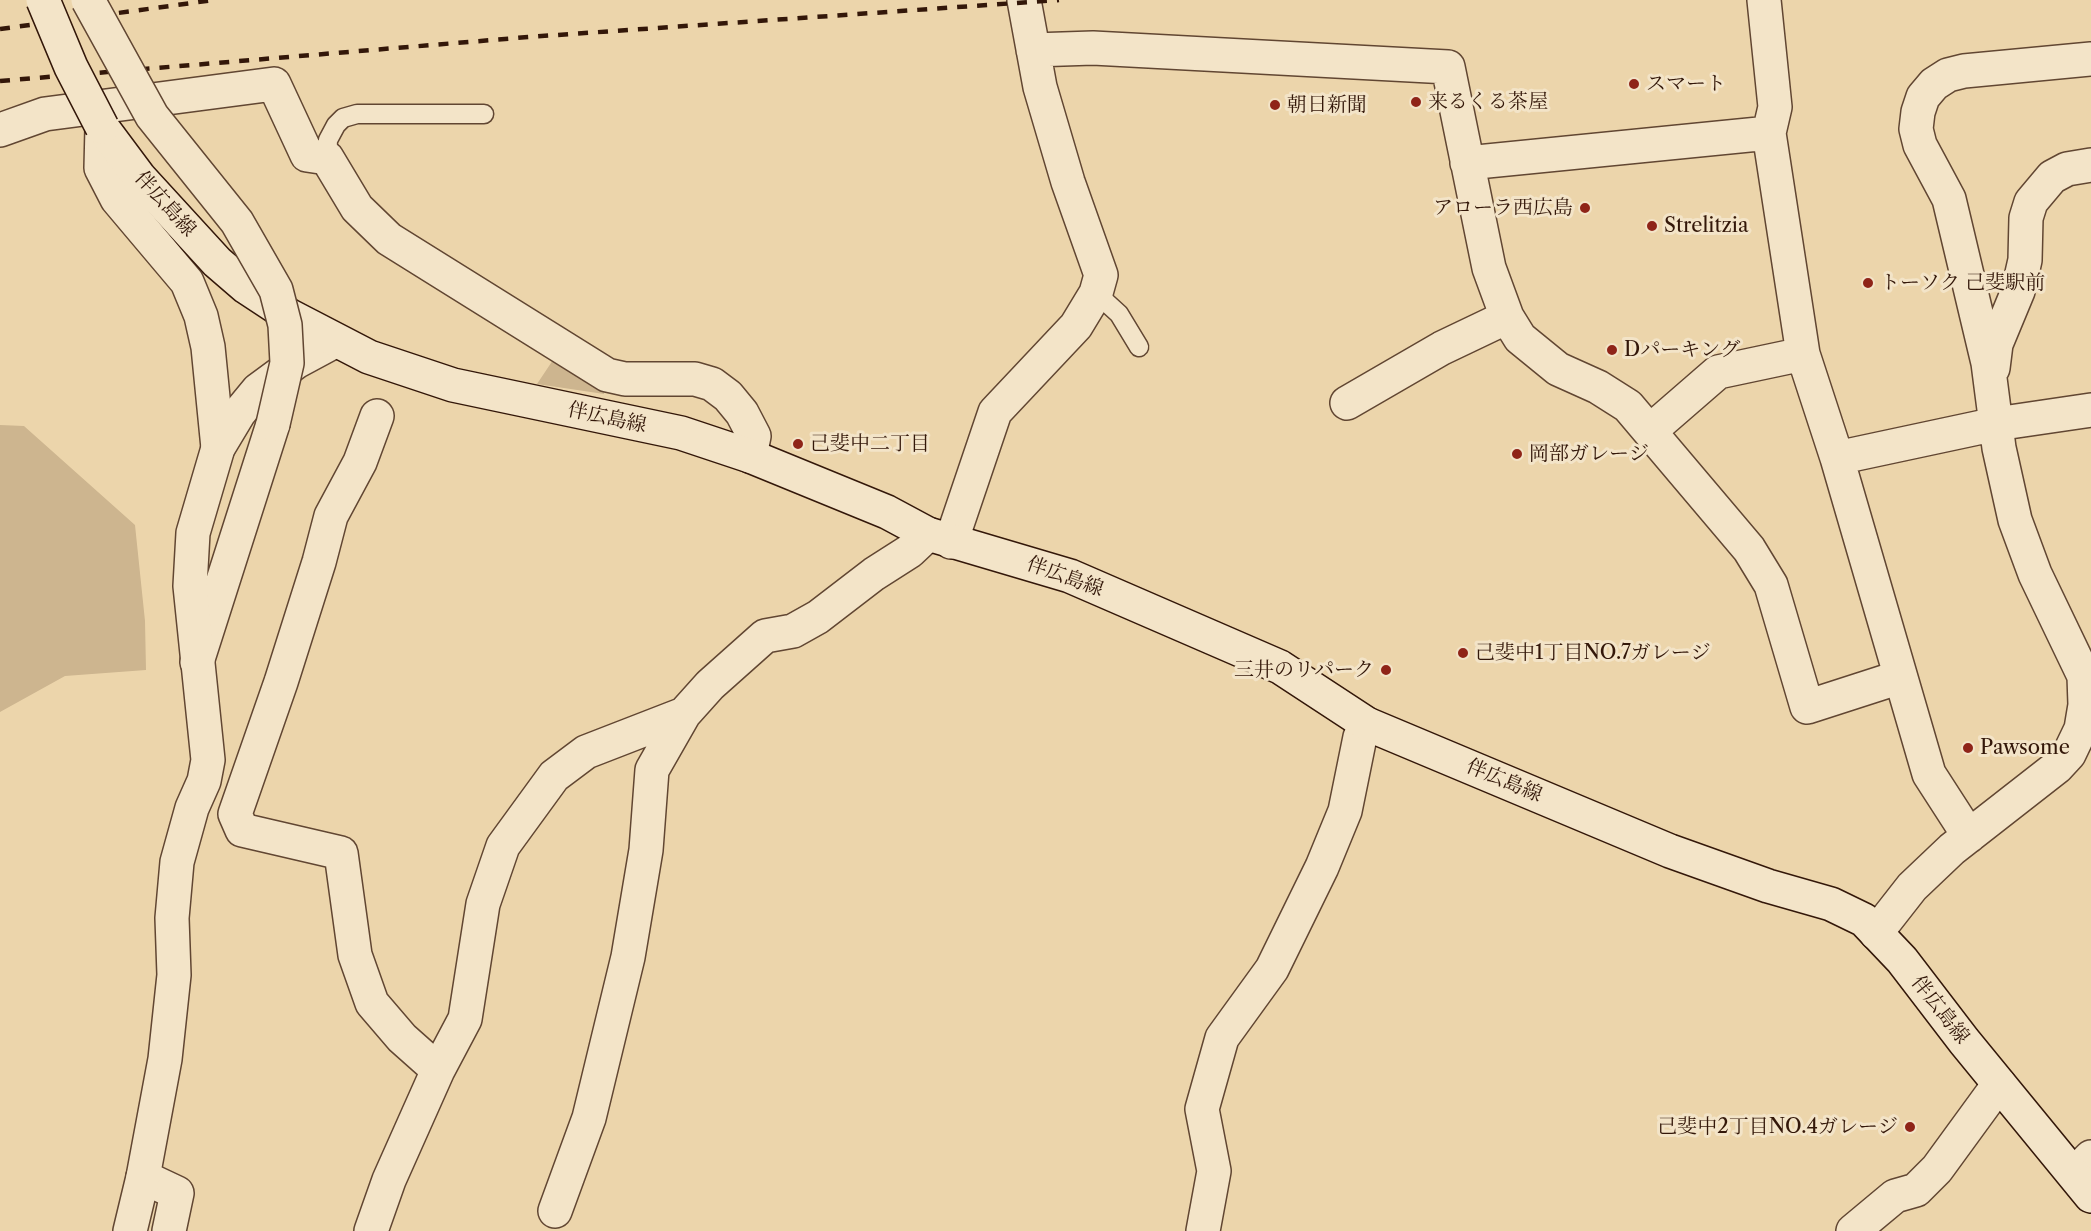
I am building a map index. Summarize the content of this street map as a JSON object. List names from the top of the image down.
{
  "streets": {
    "street": ["伴広島線"]
  },
  "places": [
    "スマート",
    "来るくる茶屋",
    "朝日新聞",
    "アローラ西広島",
    "Strelitzia",
    "トーソク 己斐駅前",
    "Dパーキング",
    "己斐中二丁目",
    "岡部ガレージ",
    "己斐中1丁目NO.7ガレージ",
    "三井のリパーク",
    "Pawsome",
    "己斐中2丁目NO.4ガレージ"
  ]
}
